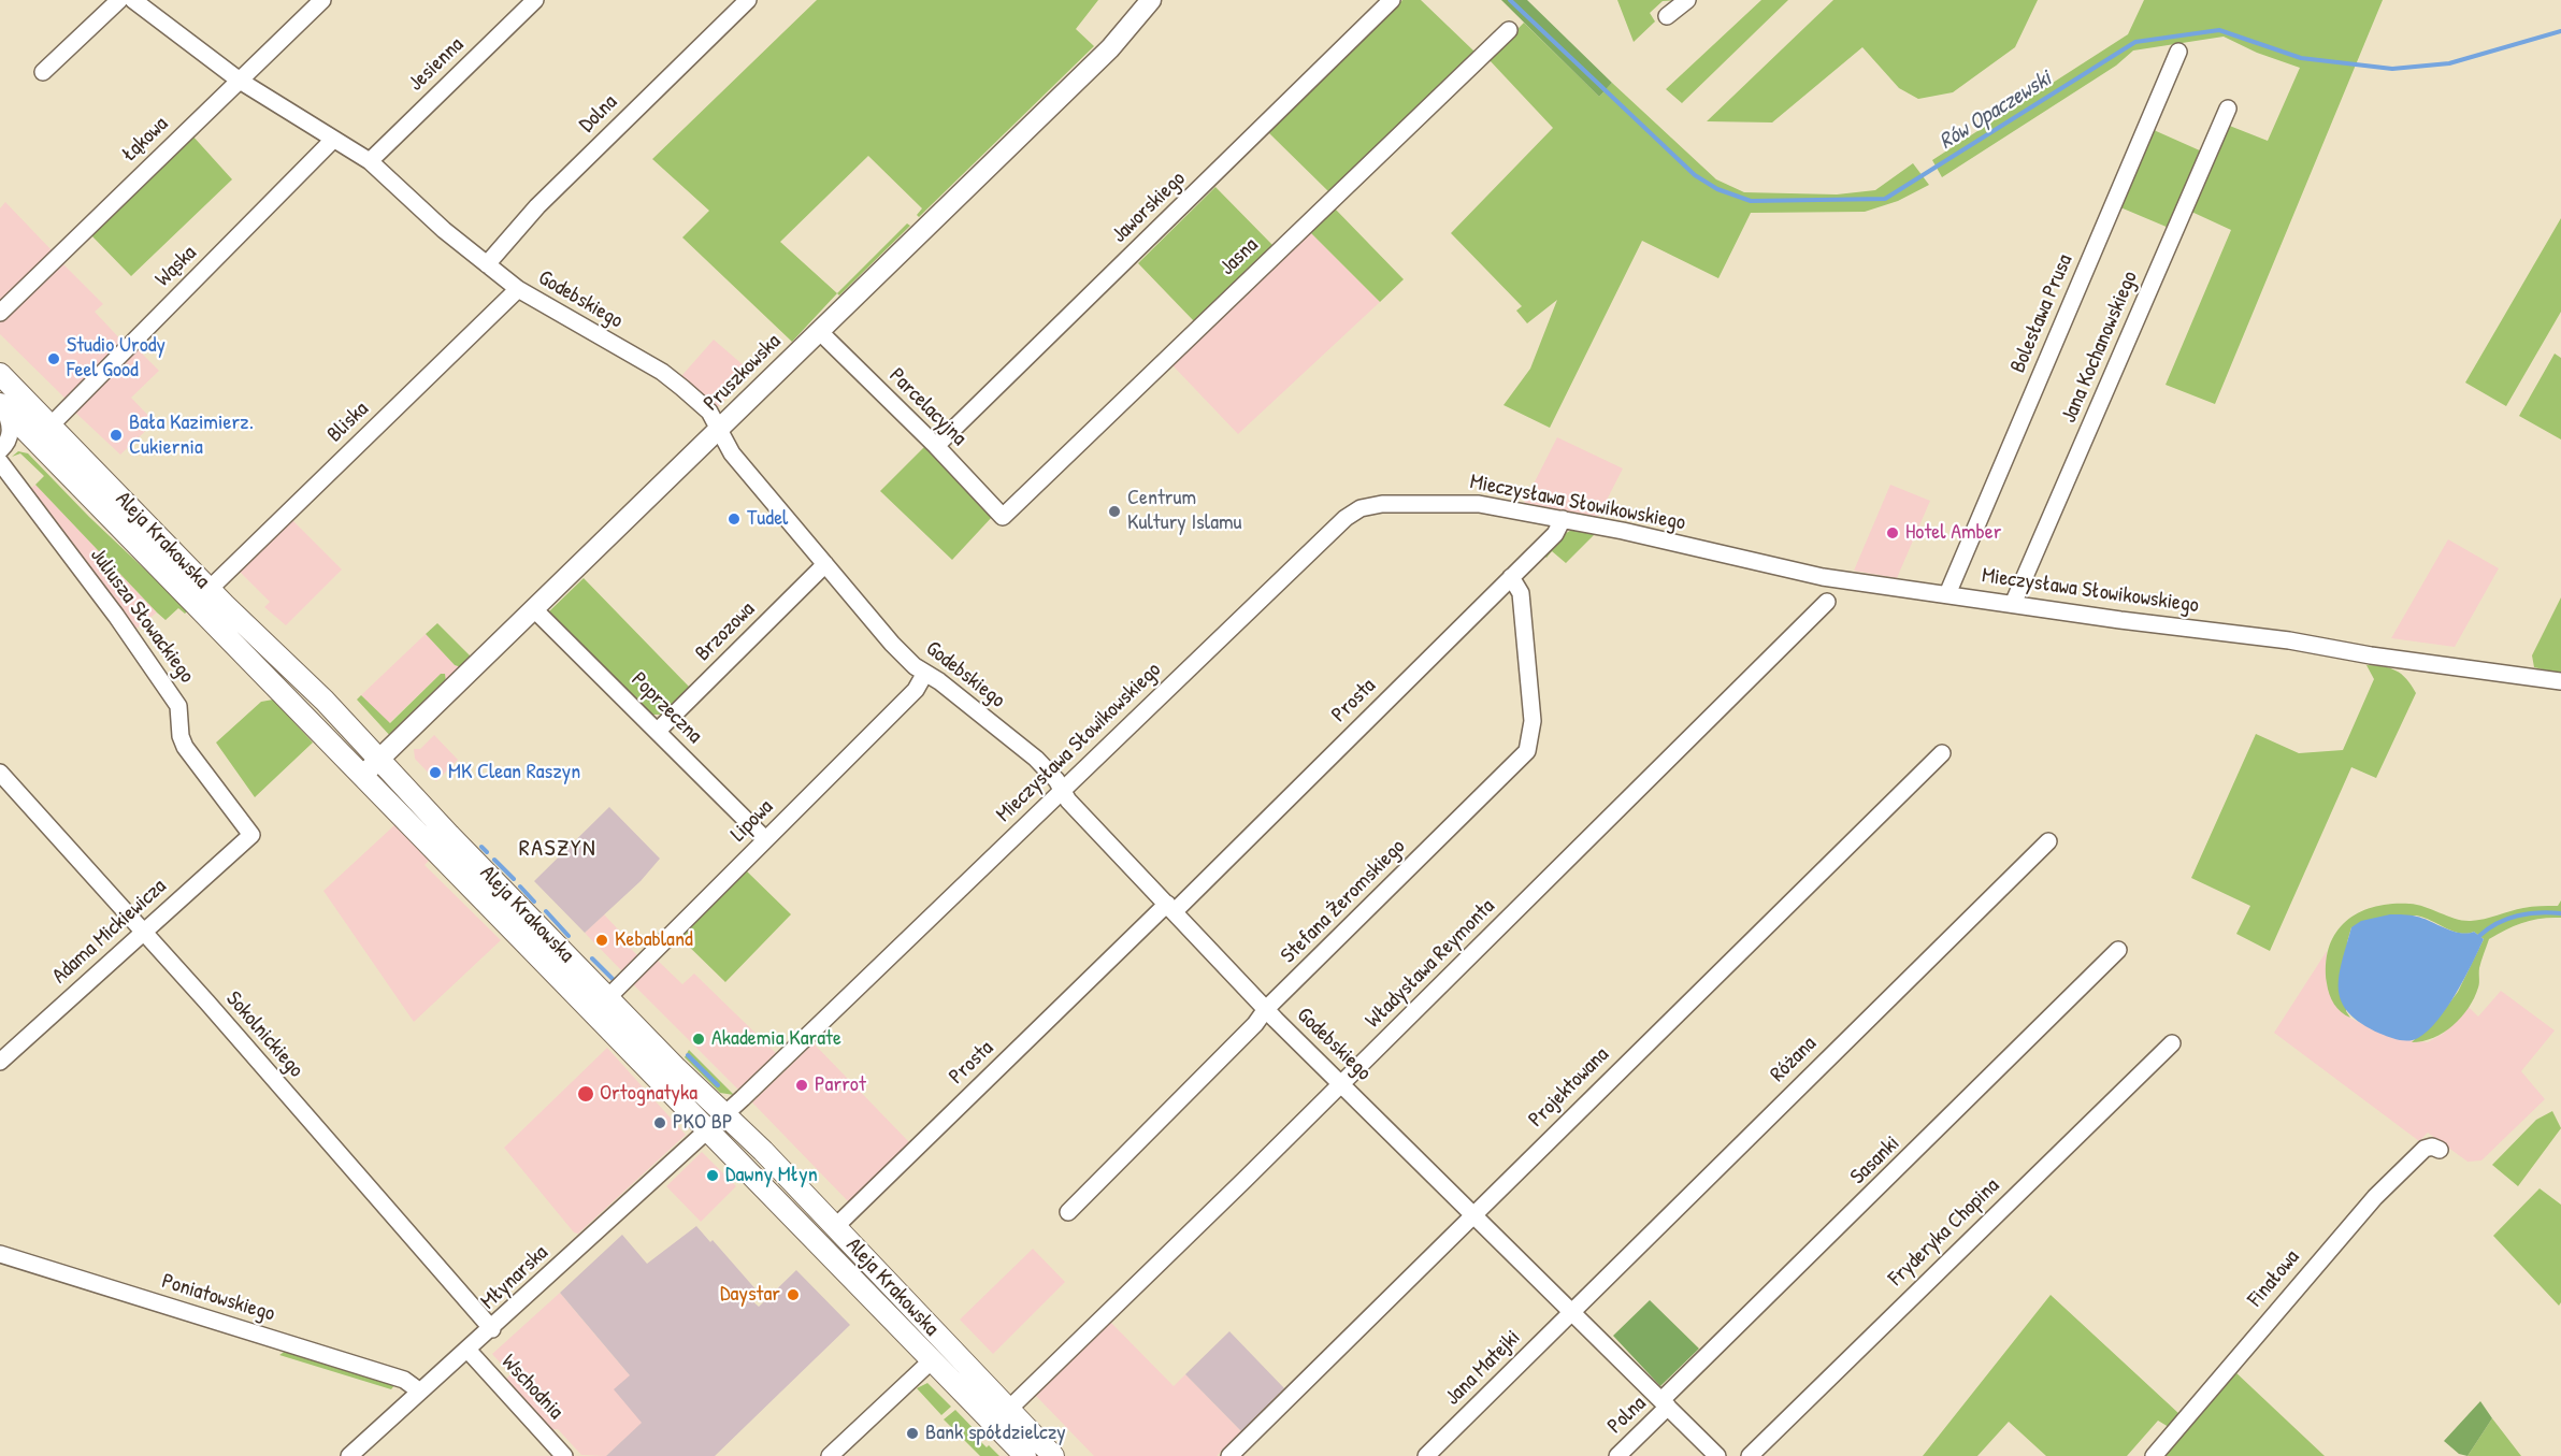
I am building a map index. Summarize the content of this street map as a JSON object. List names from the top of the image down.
{
  "streets": {
    "main road": ["Aleja Krakowska"],
    "street": [
      "Jesienna",
      "Dolna",
      "Łąkowa",
      "Jaworskiego",
      "Jasna",
      "Wąska",
      "Godebskiego",
      "Bolesława Prusa",
      "Jana Kochanowskiego",
      "Pruszkowska",
      "Parcelacyjna",
      "Bliska",
      "Mieczysława Słowikowskiego",
      "Juliusza Słowackiego",
      "Brzozowa",
      "Prosta",
      "Poprzeczna",
      "Lipowa",
      "Stefana Żeromskiego",
      "Adama Mickiewicza",
      "Władysława Reymonta",
      "Sokolnickiego",
      "Różana",
      "Projektowana",
      "Sasanki",
      "Fryderyka Chopina",
      "Młynarska",
      "Finałowa",
      "Poniatowskiego",
      "Jana Matejki",
      "Wschodnia",
      "Polna"
    ]
  },
  "crossings": [
    ["Jesienna", "Godebskiego"],
    ["Dolna", "Godebskiego"],
    ["Łąkowa", "Godebskiego"],
    ["Jaworskiego", "Parcelacyjna"],
    ["Jasna", "Parcelacyjna"],
    ["Wąska", "Godebskiego"],
    ["Wąska", "Aleja Krakowska"],
    ["Godebskiego", "Pruszkowska"],
    ["Godebskiego", "Bliska"],
    ["Godebskiego", "Mieczysława Słowikowskiego"],
    ["Godebskiego", "Brzozowa"],
    ["Godebskiego", "Prosta"],
    ["Godebskiego", "Lipowa"],
    ["Godebskiego", "Stefana Żeromskiego"],
    ["Godebskiego", "Władysława Reymonta"],
    ["Godebskiego", "Różana"],
    ["Godebskiego", "Projektowana"],
    ["Godebskiego", "Sasanki"],
    ["Godebskiego", "Jana Matejki"],
    ["Godebskiego", "Polna"],
    ["Bolesława Prusa", "Mieczysława Słowikowskiego"],
    ["Jana Kochanowskiego", "Mieczysława Słowikowskiego"],
    ["Pruszkowska", "Parcelacyjna"],
    ["Pruszkowska", "Aleja Krakowska"],
    ["Pruszkowska", "Poprzeczna"],
    ["Bliska", "Aleja Krakowska"],
    ["Mieczysława Słowikowskiego", "Aleja Krakowska"],
    ["Mieczysława Słowikowskiego", "Prosta"],
    ["Mieczysława Słowikowskiego", "Młynarska"],
    ["Aleja Krakowska", "Prosta"],
    ["Aleja Krakowska", "Lipowa"],
    ["Aleja Krakowska", "Władysława Reymonta"],
    ["Aleja Krakowska", "Młynarska"],
    ["Juliusza Słowackiego", "Adama Mickiewicza"],
    ["Brzozowa", "Poprzeczna"],
    ["Prosta", "Stefana Żeromskiego"],
    ["Poprzeczna", "Lipowa"],
    ["Adama Mickiewicza", "Sokolnickiego"],
    ["Sokolnickiego", "Młynarska"],
    ["Różana", "Jana Matejki"],
    ["Sasanki", "Polna"],
    ["Młynarska", "Poniatowskiego"],
    ["Młynarska", "Wschodnia"]
  ],
  "districts": ["RASZYN"],
  "water": ["Rów Opaczewski"],
  "places": [
    "Studio Urody Feel Good",
    "Bała Kazimierz. Cukiernia",
    "Centrum Kultury Islamu",
    "Tudel",
    "Hotel Amber",
    "MK Clean Raszyn",
    "Kebabland",
    "Akademia Karate",
    "Parrot",
    "Ortognatyka",
    "PKO BP",
    "Dawny Młyn",
    "Daystar",
    "Bank spółdzielczy"
  ]
}
